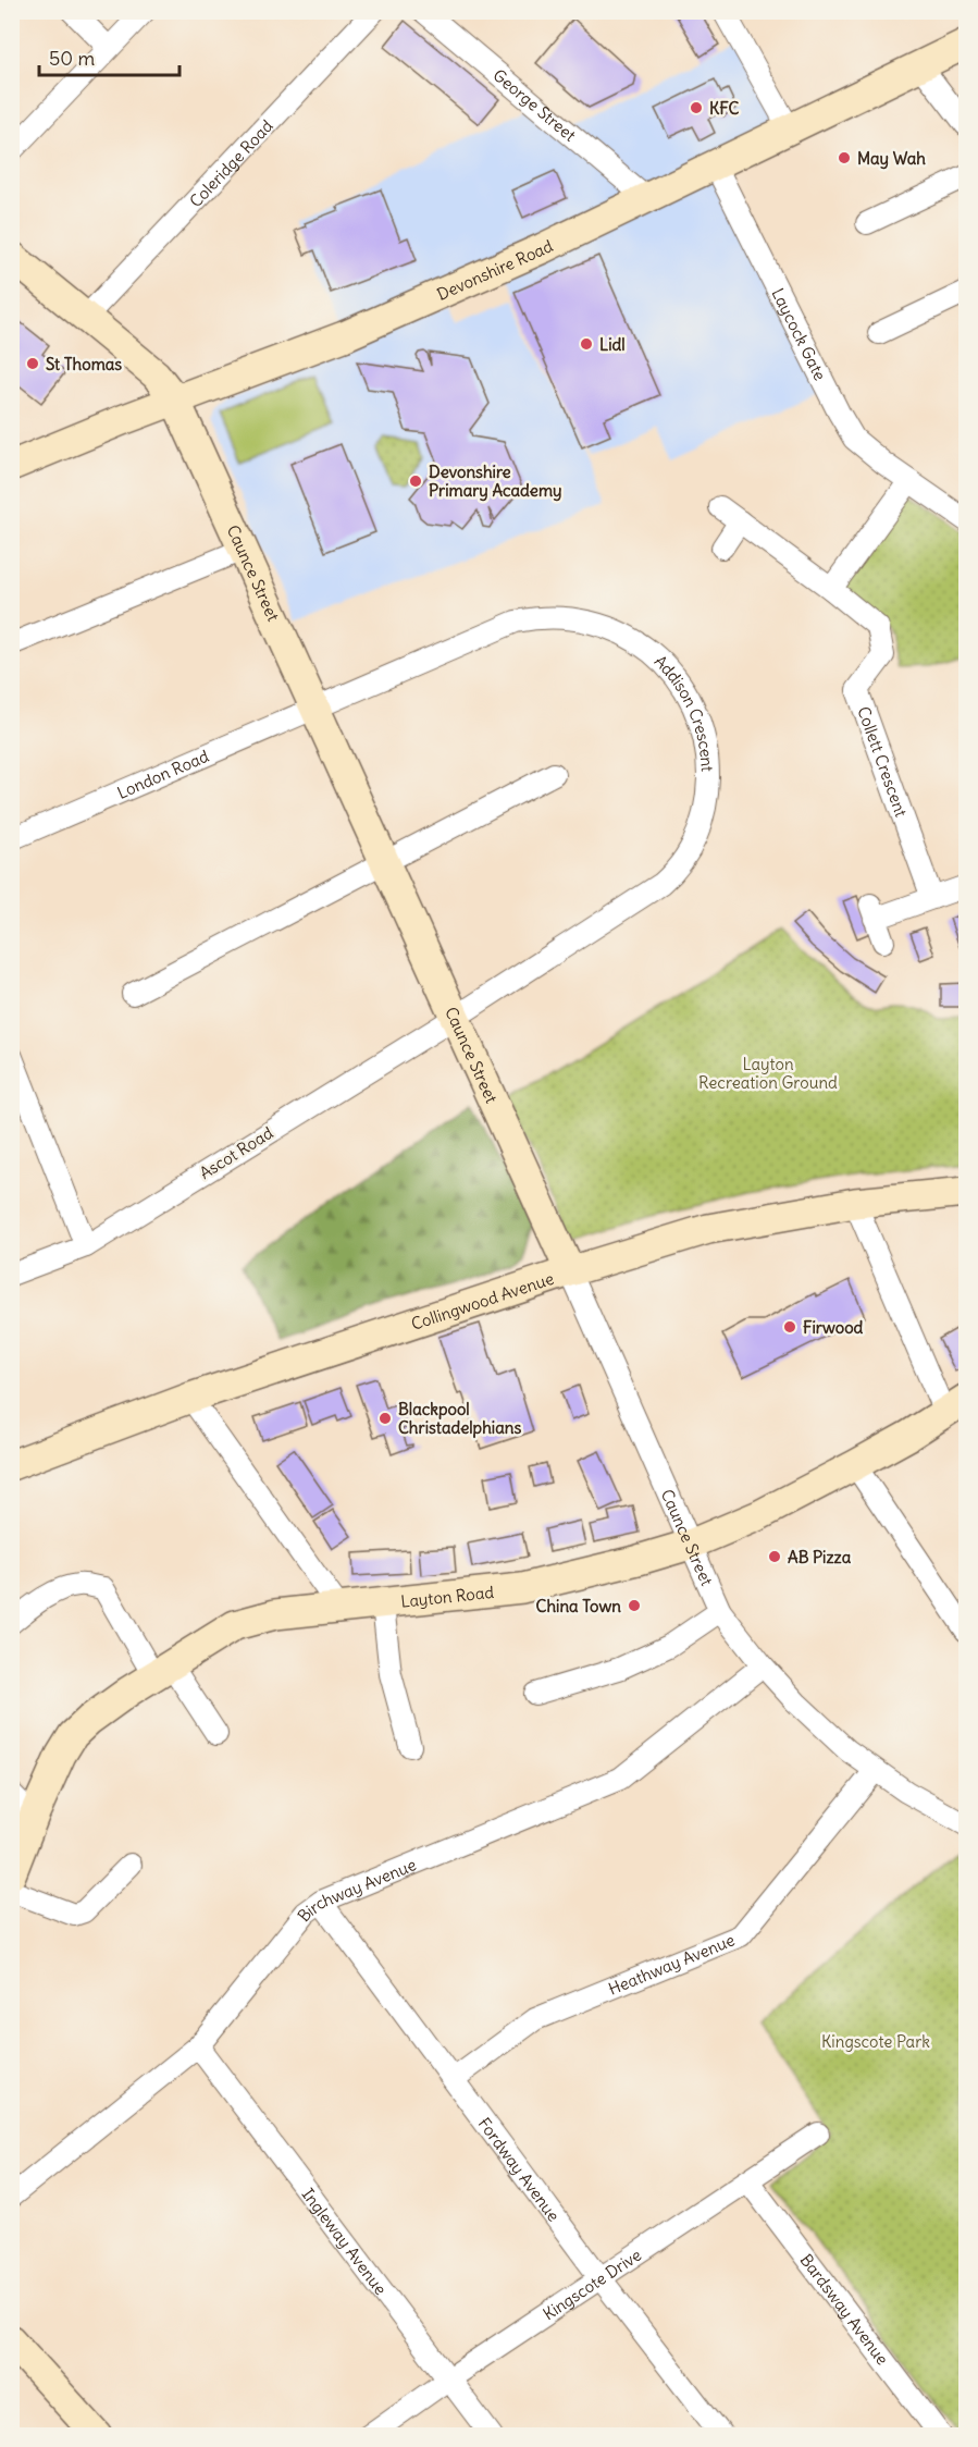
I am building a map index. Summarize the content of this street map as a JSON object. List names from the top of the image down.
{
  "streets": {
    "street": [
      "George Street",
      "Coleridge Road",
      "Devonshire Road",
      "Laycock Gate",
      "Caunce Street",
      "Addison Crescent",
      "Collett Crescent",
      "London Road",
      "Ascot Road",
      "Collingwood Avenue",
      "Layton Road",
      "Birchway Avenue",
      "Heathway Avenue",
      "Fordway Avenue",
      "Ingleway Avenue",
      "Kingscote Drive",
      "Bardsway Avenue"
    ]
  },
  "crossings": [
    ["George Street", "Devonshire Road"],
    ["Coleridge Road", "Caunce Street"],
    ["Devonshire Road", "Laycock Gate"],
    ["Devonshire Road", "Caunce Street"],
    ["Caunce Street", "Addison Crescent"],
    ["Caunce Street", "London Road"],
    ["Caunce Street", "Ascot Road"],
    ["Caunce Street", "Collingwood Avenue"],
    ["Caunce Street", "Layton Road"],
    ["Caunce Street", "Birchway Avenue"],
    ["Caunce Street", "Heathway Avenue"],
    ["Addison Crescent", "London Road"],
    ["Addison Crescent", "Ascot Road"],
    ["Birchway Avenue", "Fordway Avenue"],
    ["Birchway Avenue", "Ingleway Avenue"],
    ["Heathway Avenue", "Fordway Avenue"],
    ["Fordway Avenue", "Kingscote Drive"],
    ["Ingleway Avenue", "Kingscote Drive"],
    ["Kingscote Drive", "Bardsway Avenue"]
  ],
  "parks": ["Layton Recreation Ground", "Kingscote Park"],
  "places": [
    "KFC",
    "May Wah",
    "Lidl",
    "St Thomas",
    "Devonshire Primary Academy",
    "Firwood",
    "Blackpool Christadelphians",
    "AB Pizza",
    "China Town"
  ],
  "scale_bar": "50 m"
}
